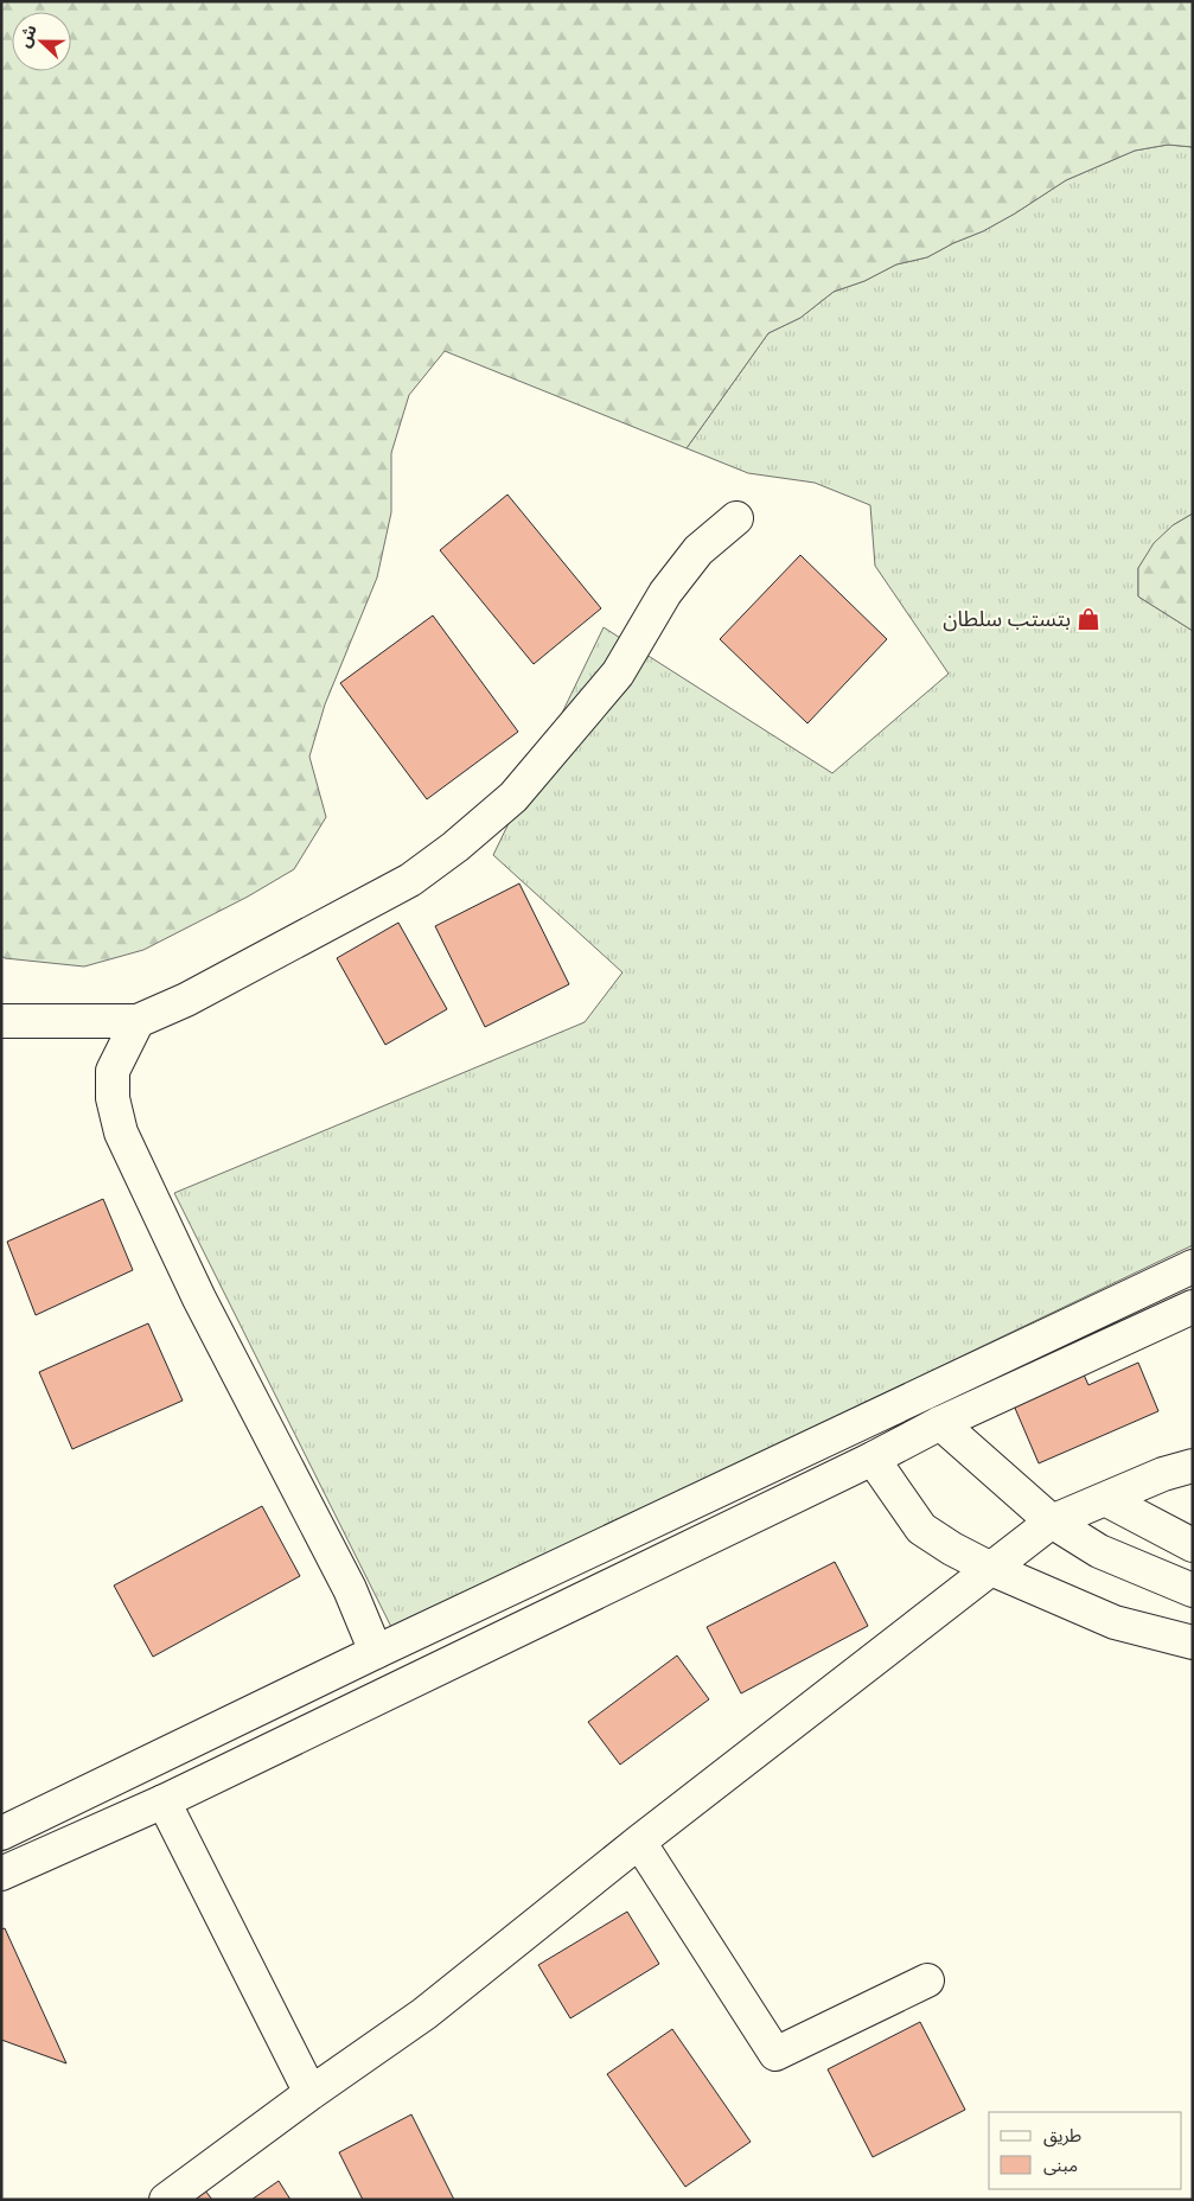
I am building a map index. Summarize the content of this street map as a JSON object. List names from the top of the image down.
{
  "places": {
    "shop": ["بتستب سلطان"]
  },
  "legend": ["طريق", "مبنى"],
  "north": "left"
}
